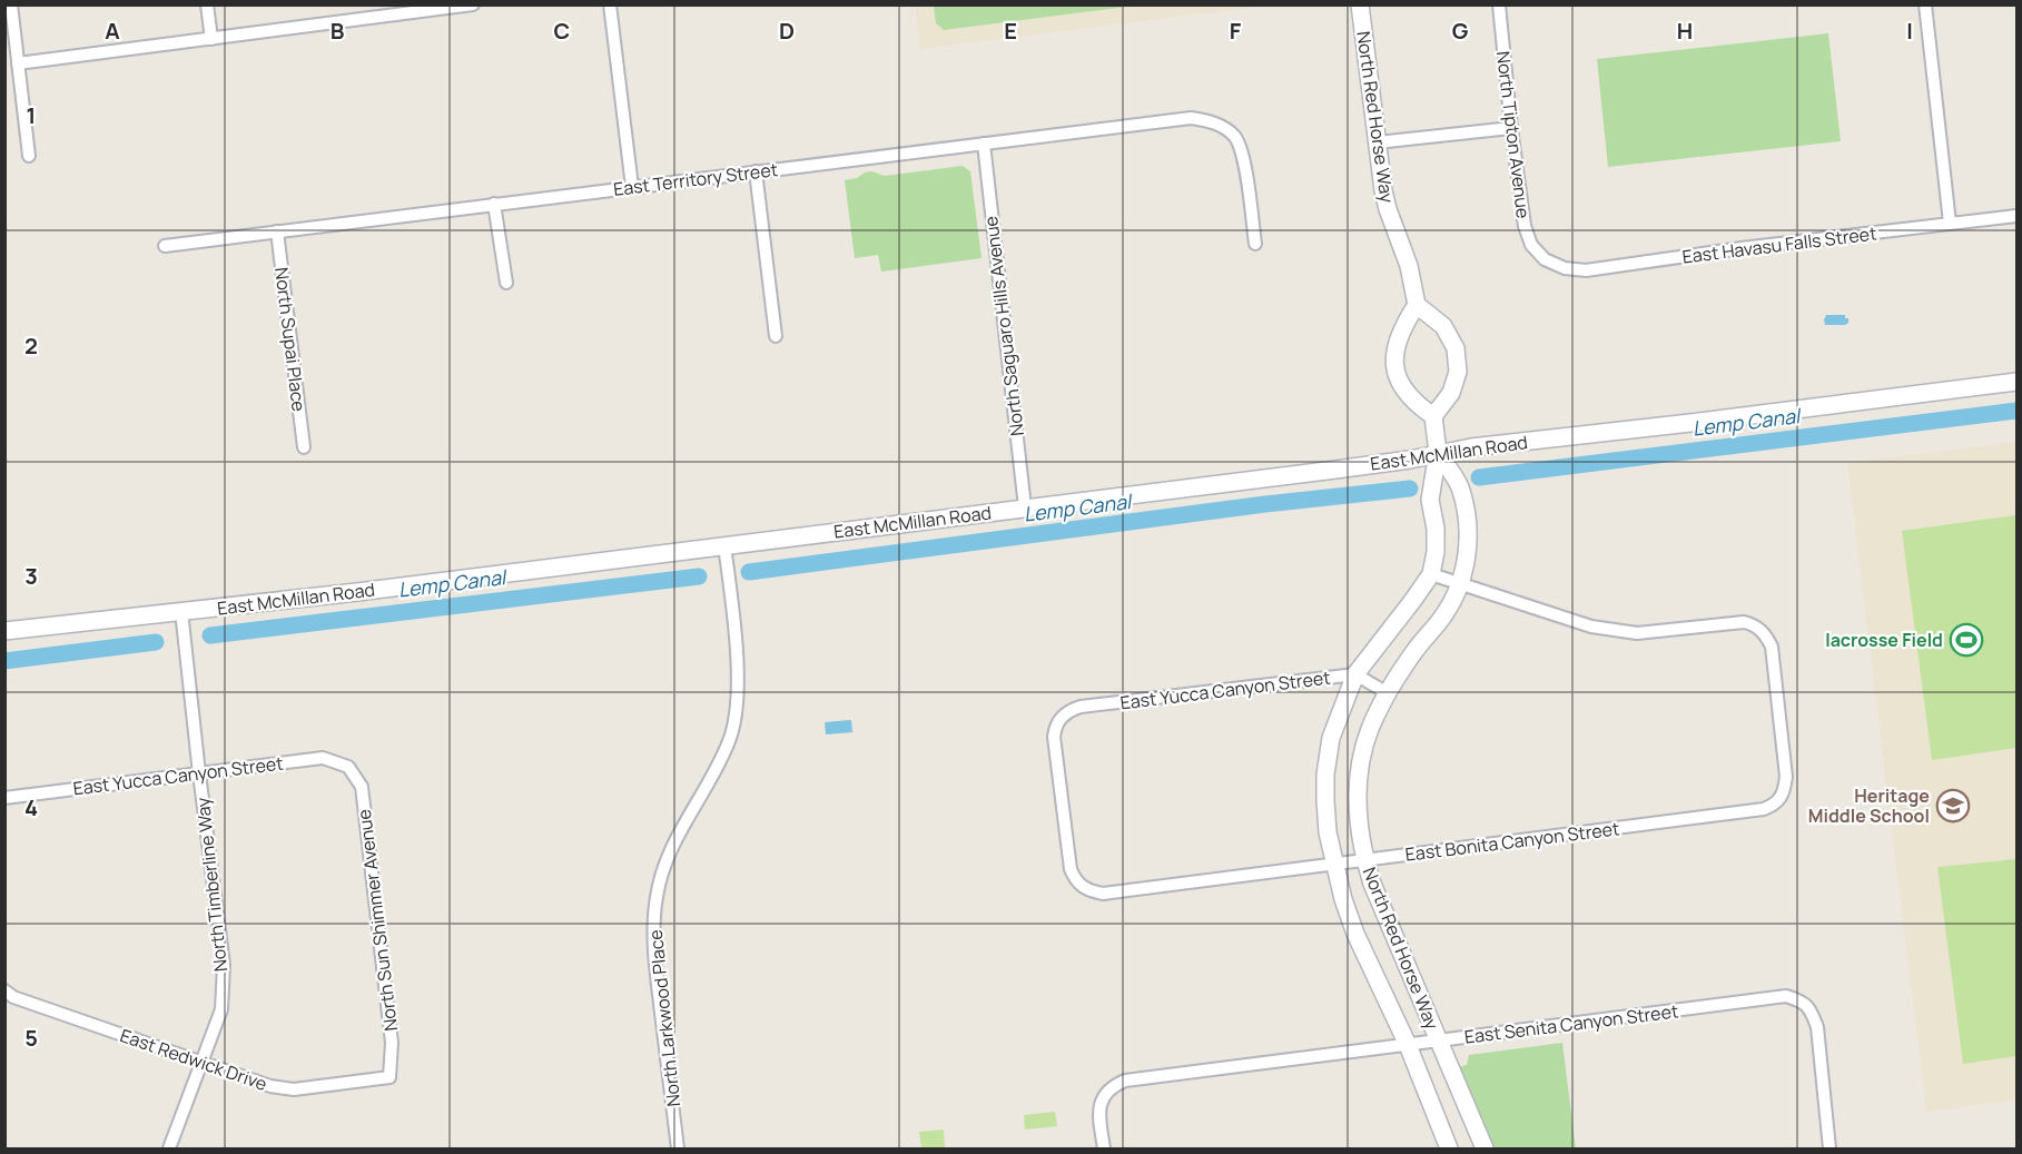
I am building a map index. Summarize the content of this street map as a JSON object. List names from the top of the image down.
{
  "streets": {
    "street": [
      "North Red Horse Way",
      "North Tipton Avenue",
      "East Territory Street",
      "East Havasu Falls Street",
      "North Saguaro Hills Avenue",
      "North Supai Place",
      "East McMillan Road",
      "East Yucca Canyon Street",
      "East Bonita Canyon Street",
      "North Timberline Way",
      "North Sun Shimmer Avenue",
      "North Larkwood Place",
      "East Senita Canyon Street",
      "East Redwick Drive"
    ]
  },
  "crossings": [
    ["North Red Horse Way", "East McMillan Road"],
    ["North Red Horse Way", "East Yucca Canyon Street"],
    ["North Red Horse Way", "East Bonita Canyon Street"],
    ["North Red Horse Way", "East Senita Canyon Street"],
    ["North Tipton Avenue", "East Havasu Falls Street"],
    ["East Territory Street", "North Saguaro Hills Avenue"],
    ["East Territory Street", "North Supai Place"],
    ["North Saguaro Hills Avenue", "East McMillan Road"],
    ["East McMillan Road", "North Timberline Way"],
    ["East McMillan Road", "North Larkwood Place"],
    ["East Yucca Canyon Street", "East Bonita Canyon Street"],
    ["East Yucca Canyon Street", "North Timberline Way"],
    ["East Yucca Canyon Street", "North Sun Shimmer Avenue"],
    ["North Timberline Way", "East Redwick Drive"],
    ["North Sun Shimmer Avenue", "East Redwick Drive"]
  ],
  "water": ["Lemp Canal"],
  "places": {
    "sports": ["lacrosse Field"],
    "school or university": ["Heritage Middle School"]
  },
  "grid": {
    "columns": [
      "A",
      "B",
      "C",
      "D",
      "E",
      "F",
      "G",
      "H",
      "I"
    ],
    "rows": [
      "1",
      "2",
      "3",
      "4",
      "5"
    ]
  }
}
